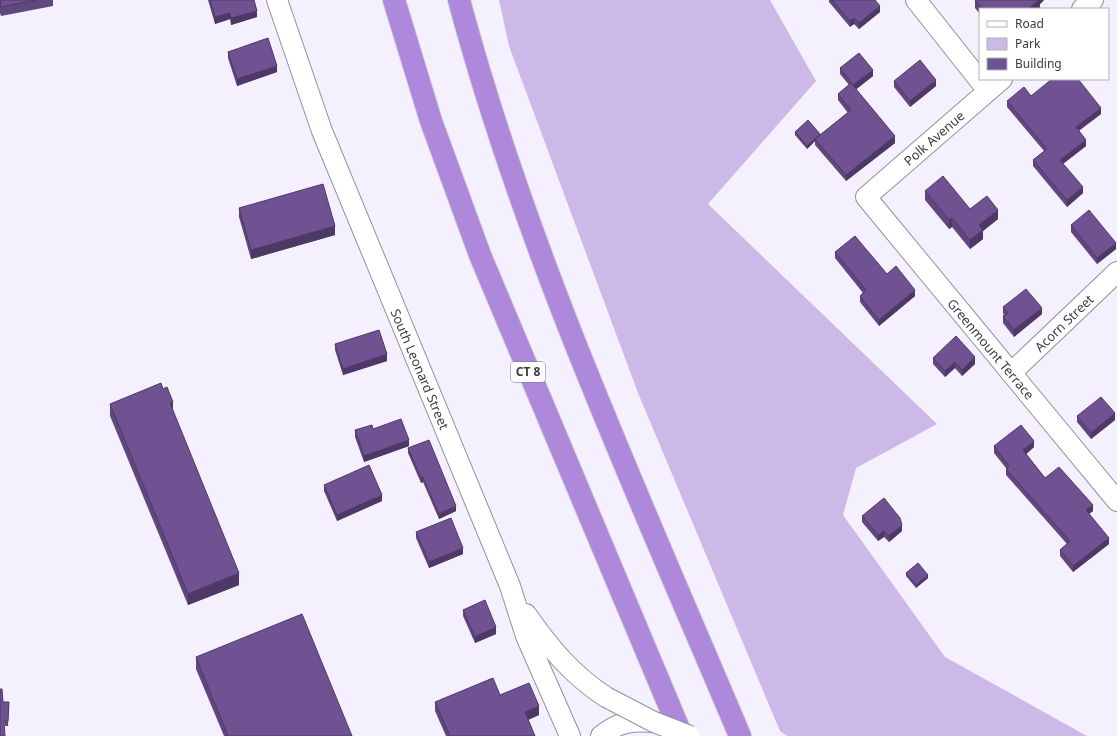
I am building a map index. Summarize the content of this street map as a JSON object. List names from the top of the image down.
{
  "streets": {
    "highway": ["CT 8"],
    "street": [
      "Polk Avenue",
      "Acorn Street",
      "Greenmount Terrace",
      "South Leonard Street"
    ]
  },
  "crossings": [
    ["Polk Avenue", "Greenmount Terrace"],
    ["Acorn Street", "Greenmount Terrace"]
  ],
  "legend": ["Road", "Park", "Building"]
}
